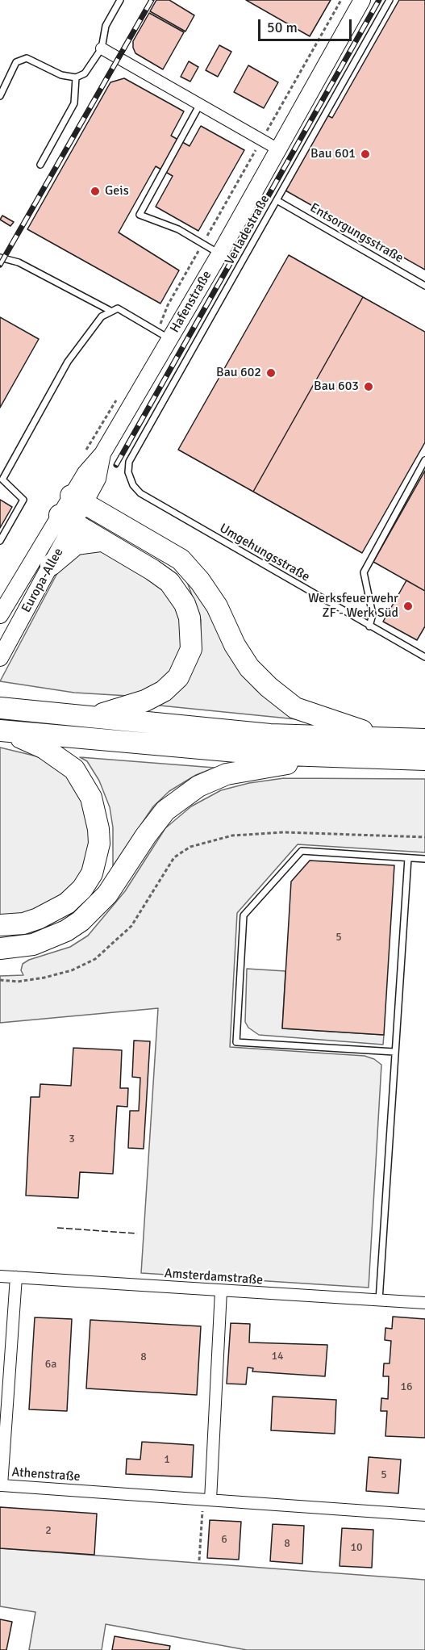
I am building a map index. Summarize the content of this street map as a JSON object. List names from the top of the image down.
{
  "streets": {
    "street": [
      "Hafenstraße",
      "Europa-Allee",
      "Amsterdamstraße",
      "Athenstraße"
    ],
    "lane": ["Verladestraße", "Entsorgungsstraße", "Umgehungsstraße"]
  },
  "crossings": [
    ["Verladestraße", "Entsorgungsstraße"],
    ["Verladestraße", "Umgehungsstraße"],
    ["Hafenstraße", "Europa-Allee"],
    ["Amsterdamstraße", "Athenstraße"]
  ],
  "places": [
    "Bau 601",
    "Geis",
    "Bau 602",
    "Bau 603",
    "Werksfeuerwehr ZF - Werk Süd"
  ],
  "house_numbers": [
    "5",
    "3",
    "14",
    "8",
    "6a",
    "16",
    "1",
    "5",
    "2",
    "6",
    "8",
    "10"
  ],
  "scale_bar": "50 m"
}
